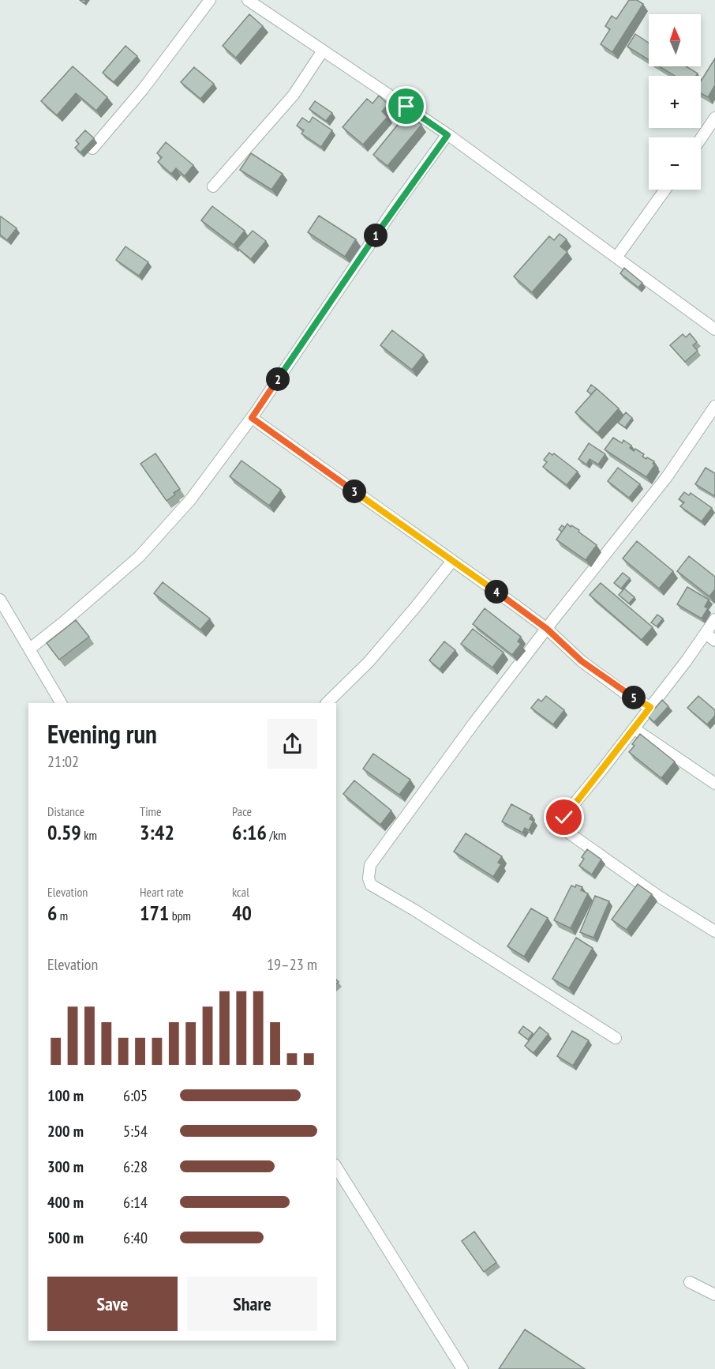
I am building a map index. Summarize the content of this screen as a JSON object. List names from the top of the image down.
{
  "north": "top",
  "page": {
    "map_buttons": ["+", "−"],
    "pins": [
      "1",
      "2",
      "3",
      "4",
      "5"
    ],
    "heading": ["Evening run", "21:02"],
    "stats": [
      ["Distance", "0.59 km"],
      ["Time", "3:42"],
      ["Pace", "6:16 /km"],
      ["Elevation", "6 m"],
      ["Heart rate", "171 bpm"],
      ["kcal", "40"]
    ],
    "chart": ["Elevation", "19–23 m"],
    "list": [
      {
        "name": "100 m",
        "note": "6:05"
      },
      {
        "name": "200 m",
        "note": "5:54"
      },
      {
        "name": "300 m",
        "note": "6:28"
      },
      {
        "name": "400 m",
        "note": "6:14"
      },
      {
        "name": "500 m",
        "note": "6:40"
      }
    ],
    "buttons": ["Save", "Share"]
  }
}
